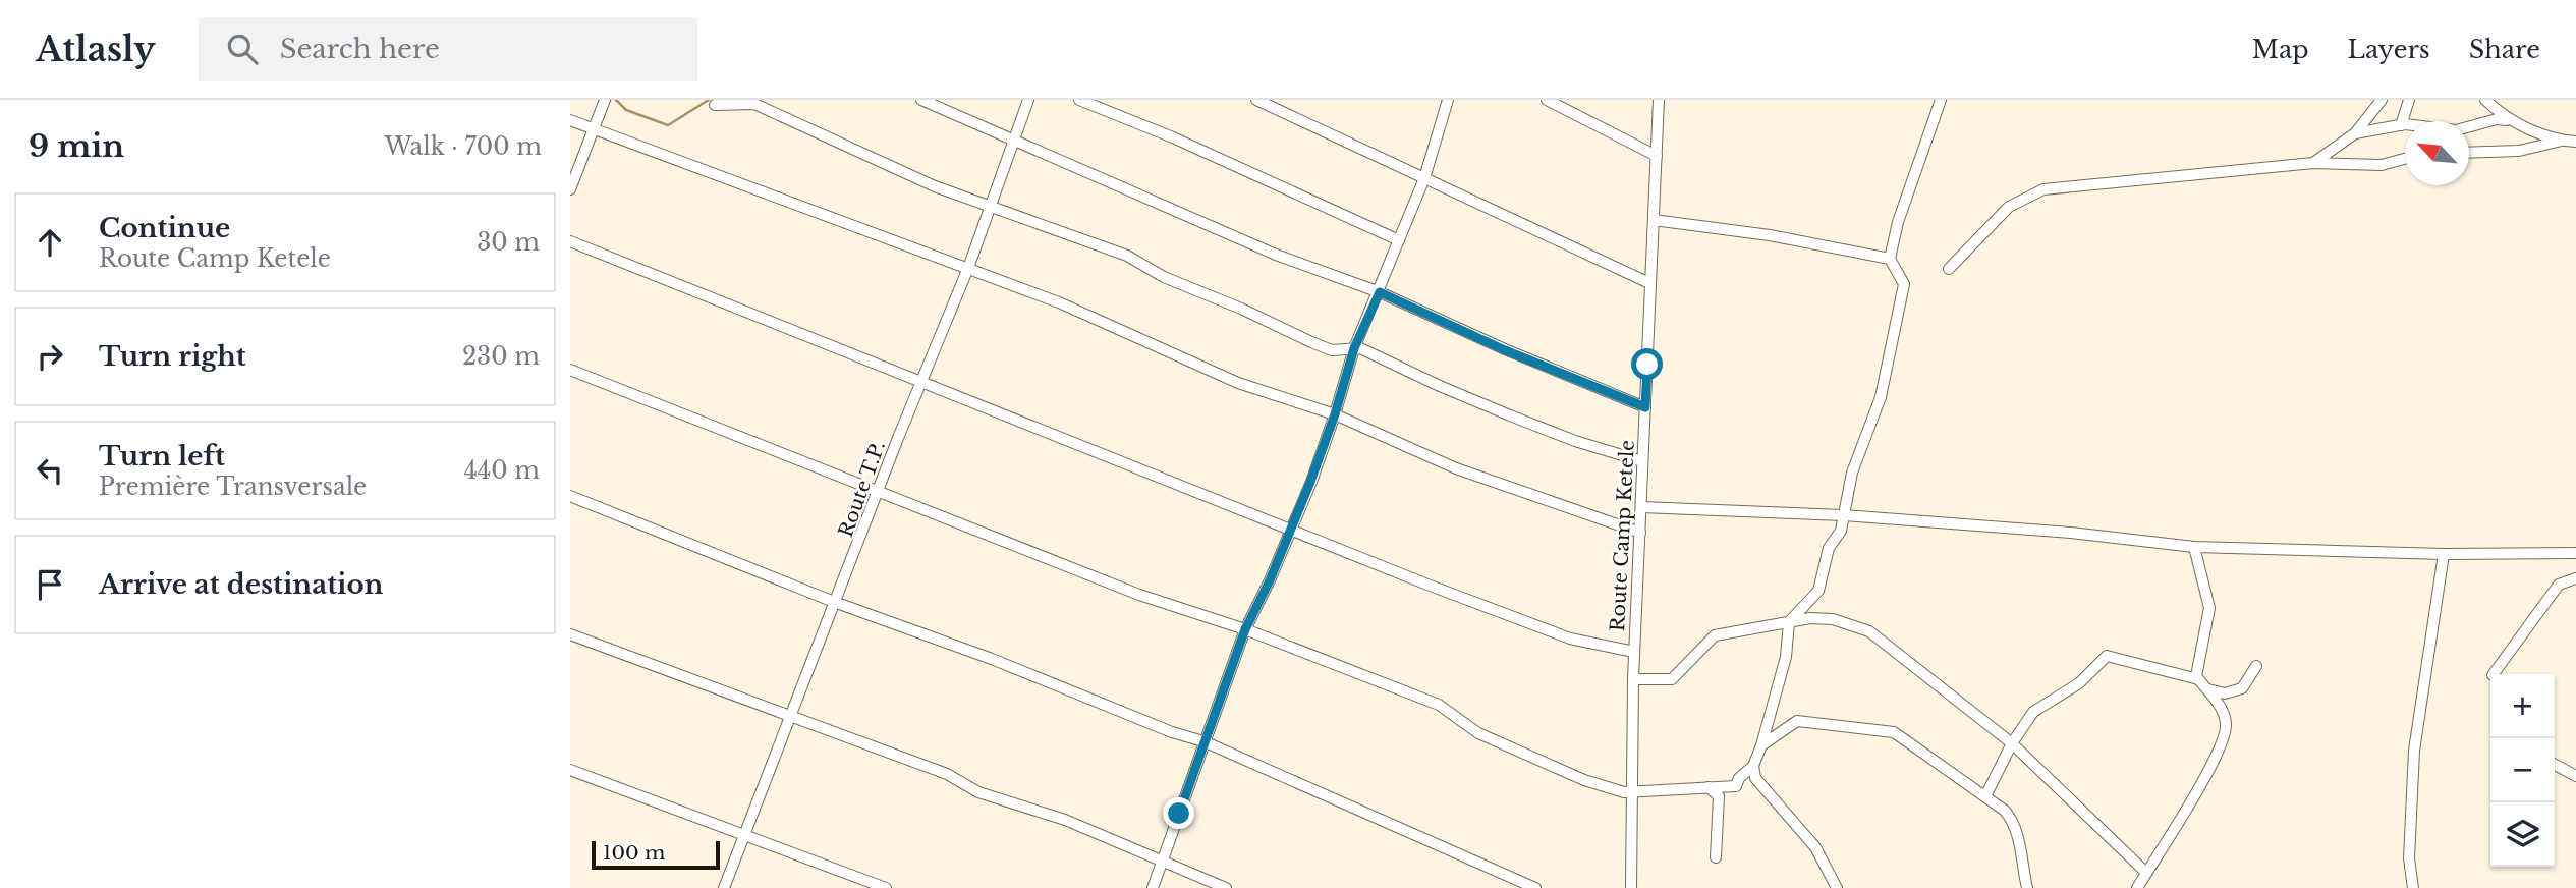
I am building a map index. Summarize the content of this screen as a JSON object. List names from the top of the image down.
{
  "streets": {
    "street": ["Route T.P.", "Route Camp Ketele"]
  },
  "scale_bar": "100 m",
  "north": "top left",
  "page": {
    "header": "Atlasly",
    "search": "Search here",
    "nav": ["Map", "Layers", "Share"],
    "heading": ["9 min", "Walk · 700 m"],
    "list": [
      ["Continue", "Route Camp Ketele", "30 m"],
      ["Turn right", "230 m"],
      ["Turn left", "Première Transversale", "440 m"],
      "Arrive at destination"
    ],
    "map_buttons": ["+", "−"],
    "scale": "100 m"
  }
}
